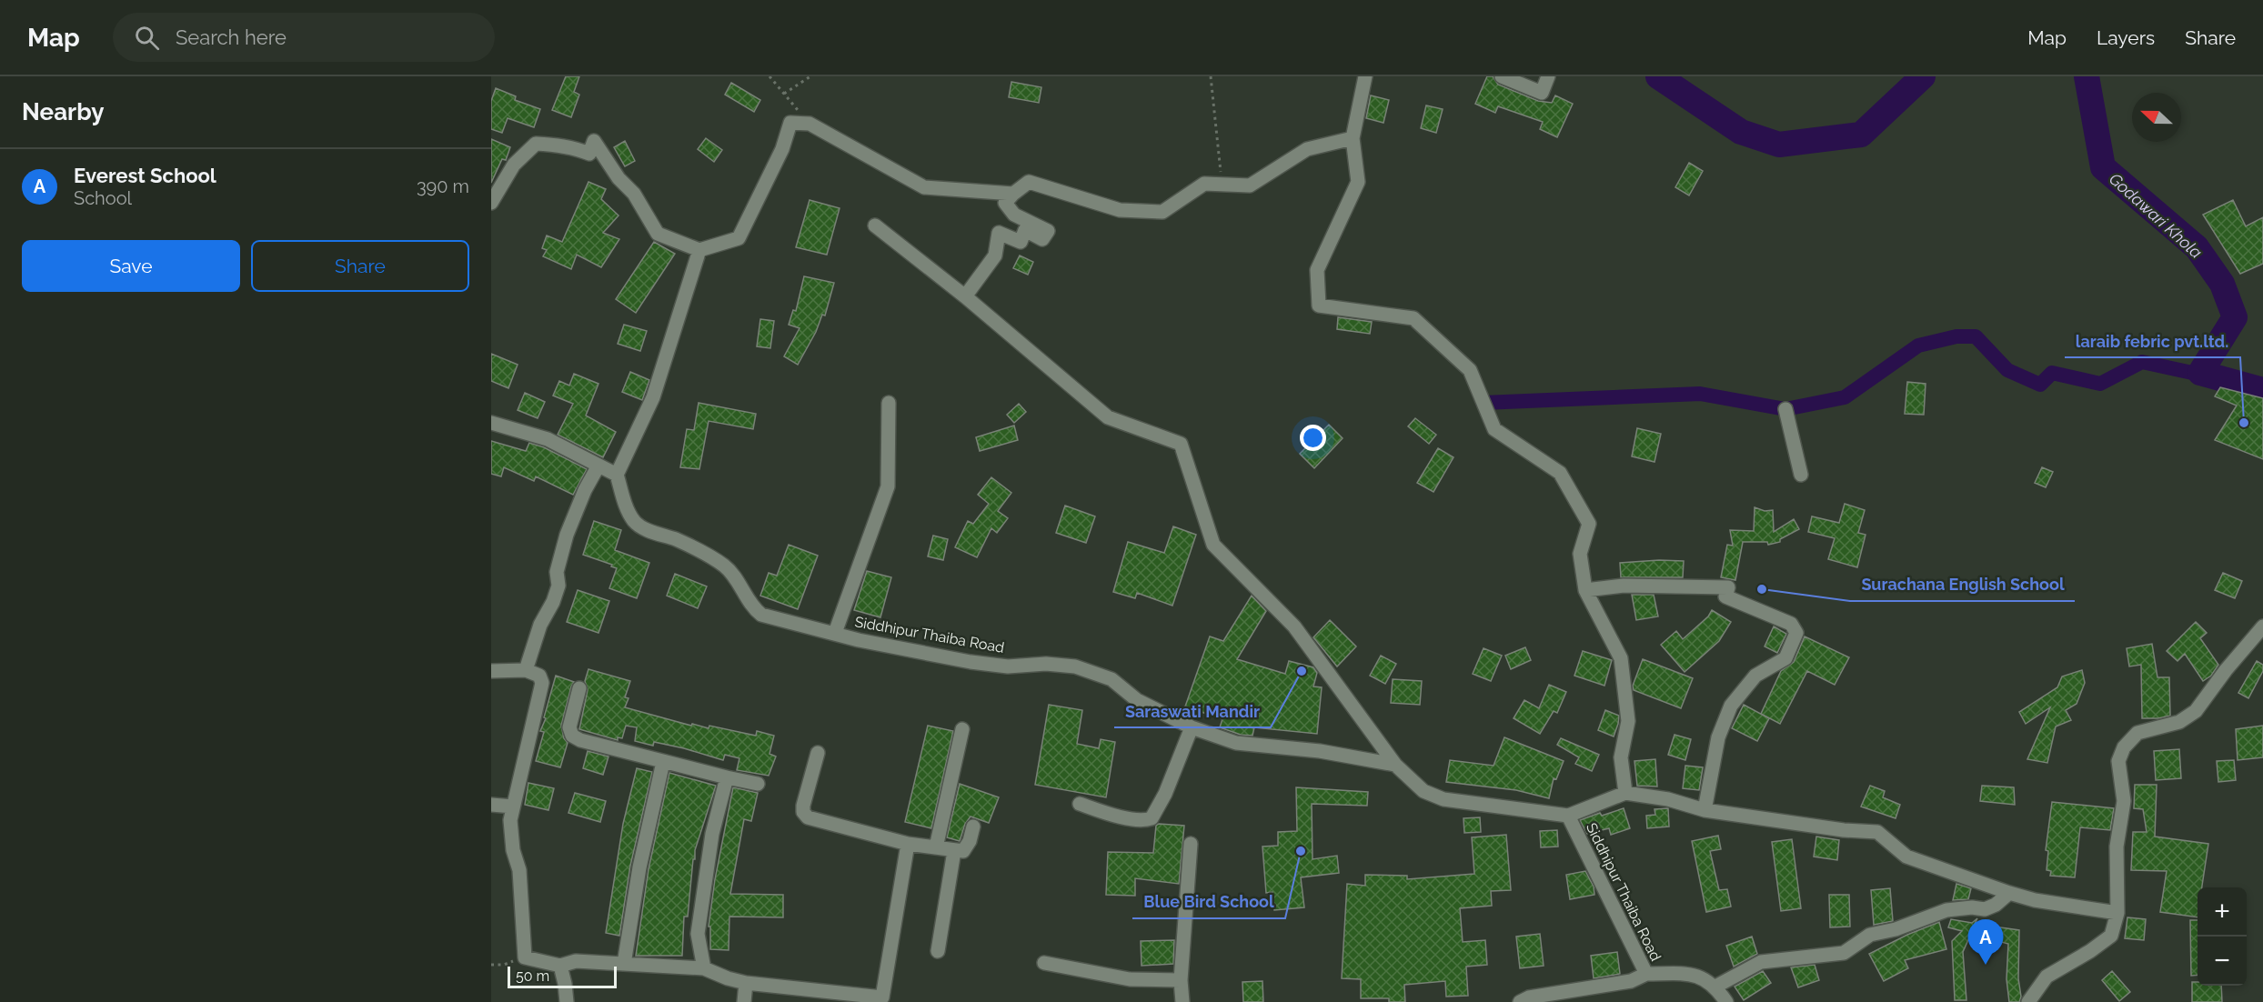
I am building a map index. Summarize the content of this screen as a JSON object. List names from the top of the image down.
{
  "streets": {
    "street": ["Siddhipur Thaiba Road"]
  },
  "water": ["Godawari Khola"],
  "places": [
    "laraib febric pvt.ltd.",
    "Surachana English School",
    "Saraswati Mandir",
    "Blue Bird School"
  ],
  "scale_bar": "50 m",
  "north": "left",
  "page": {
    "header": "Map",
    "search": "Search here",
    "nav": ["Map", "Layers", "Share"],
    "heading": "Nearby",
    "list": [
      {
        "mark": "A",
        "name": "Everest School",
        "note": "School",
        "value": "390 m"
      }
    ],
    "buttons": ["Save", "Share"],
    "map_buttons": ["+", "−"],
    "pins": "A",
    "scale": "50 m"
  }
}
